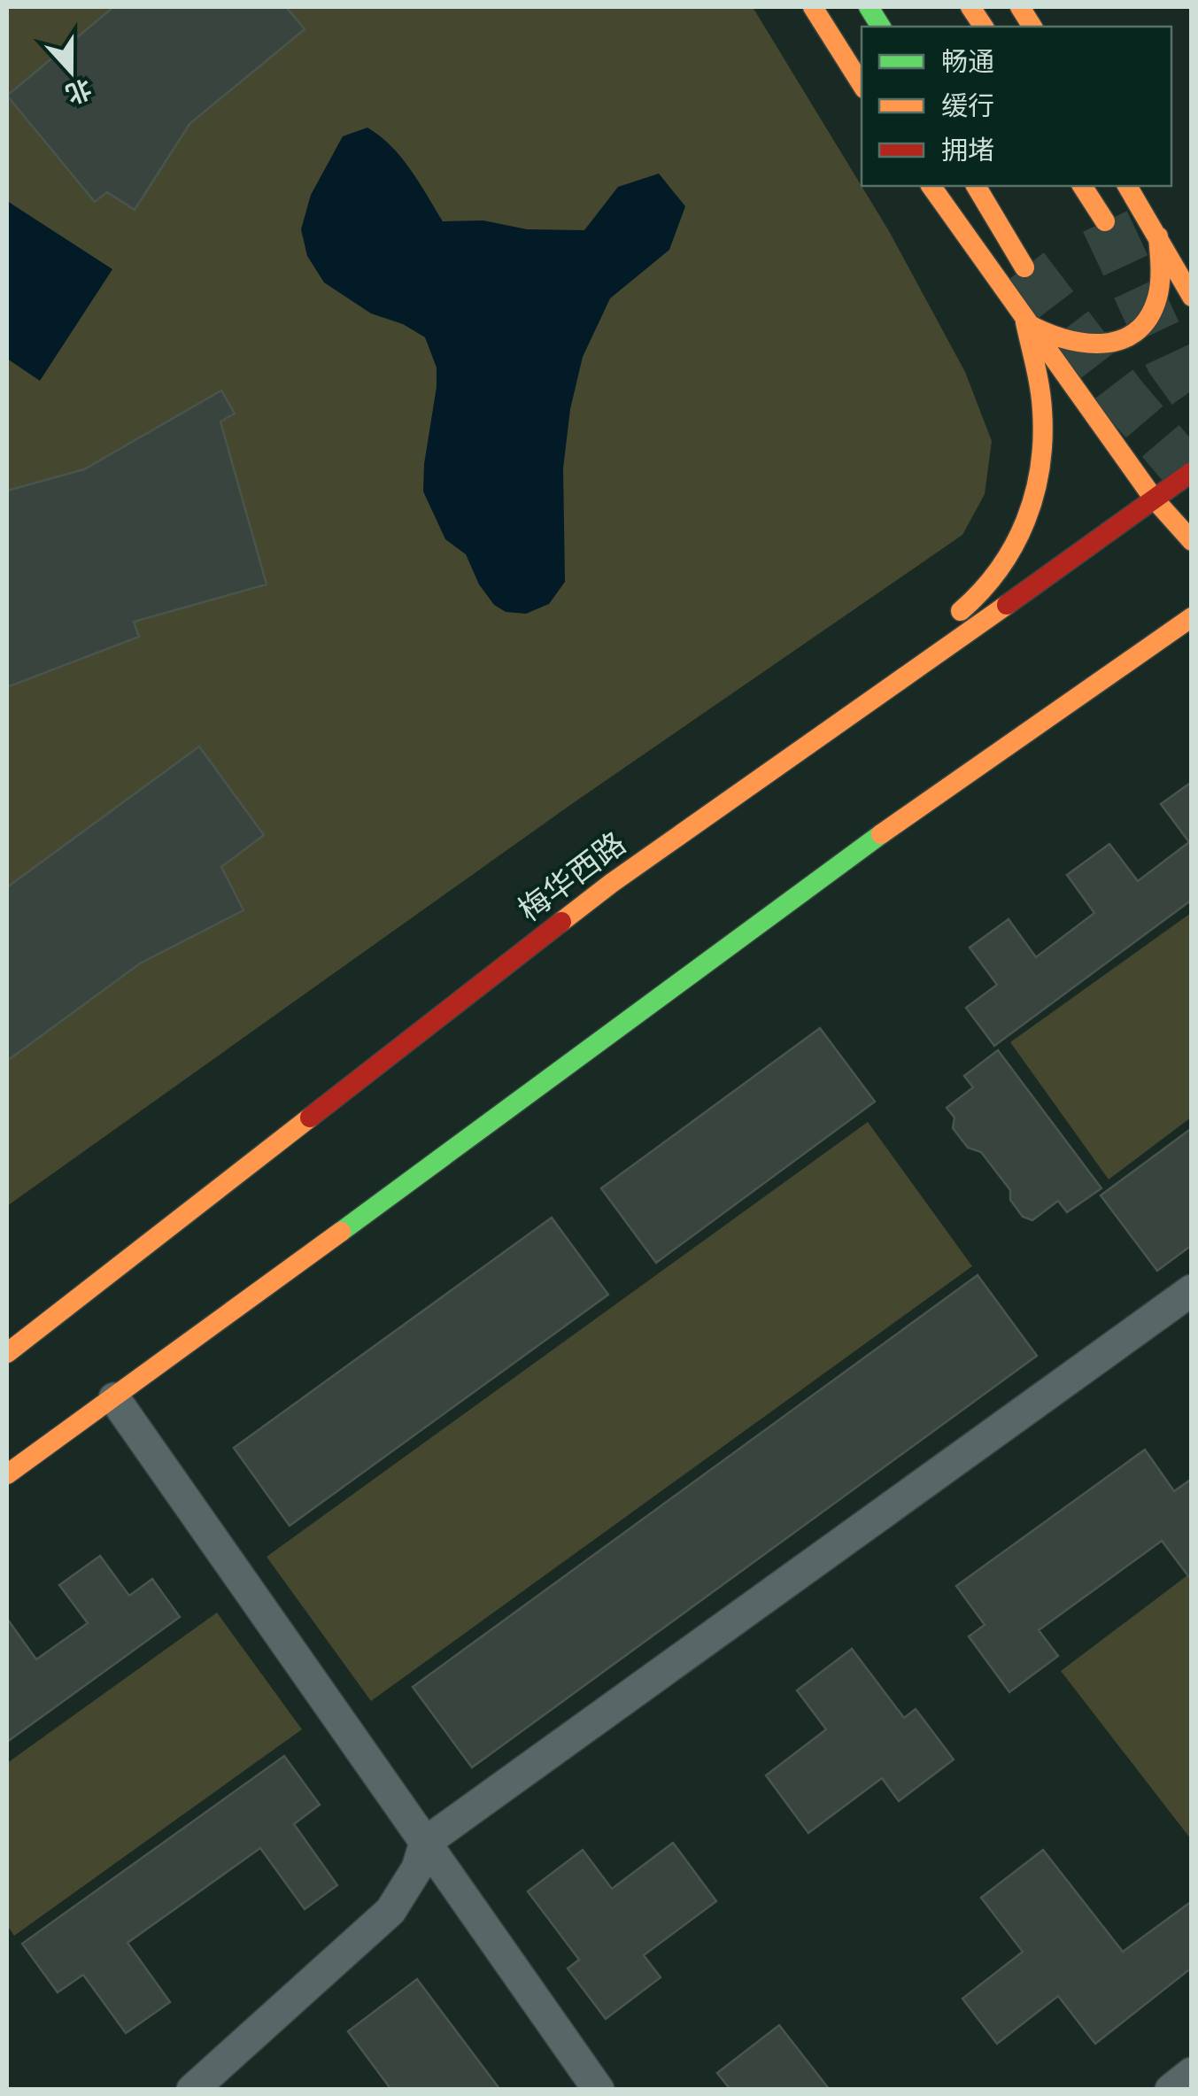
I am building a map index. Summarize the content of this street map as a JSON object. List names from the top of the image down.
{
  "streets": {
    "main road": ["梅华西路"]
  },
  "legend": ["畅通", "缓行", "拥堵"],
  "north": "bottom"
}
